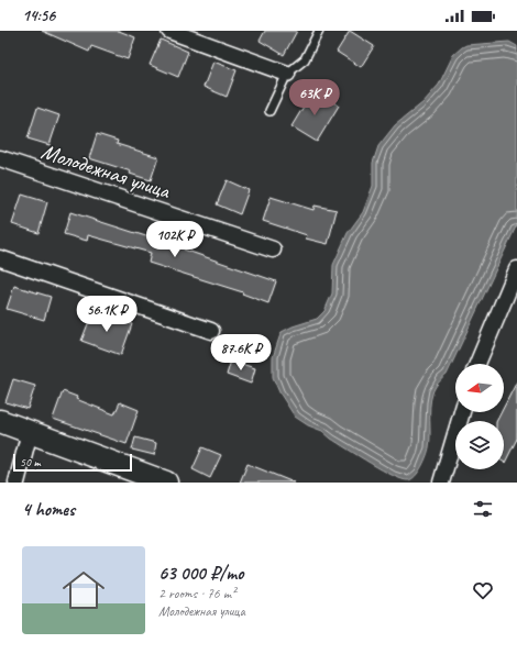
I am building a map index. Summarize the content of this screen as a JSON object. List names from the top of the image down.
{
  "streets": {
    "street": ["Молодежная улица"]
  },
  "scale_bar": "50 m",
  "north": "left",
  "page": {
    "status": "14:56",
    "price": [
      "63K ₽",
      "102K ₽",
      "56.1K ₽",
      "87.6K ₽"
    ],
    "scale": "50 m",
    "heading": "4 homes",
    "list": [
      {
        "name": "63 000 ₽/mo",
        "note": "2 rooms · 76 m² · Молодежная улица"
      }
    ]
  }
}
